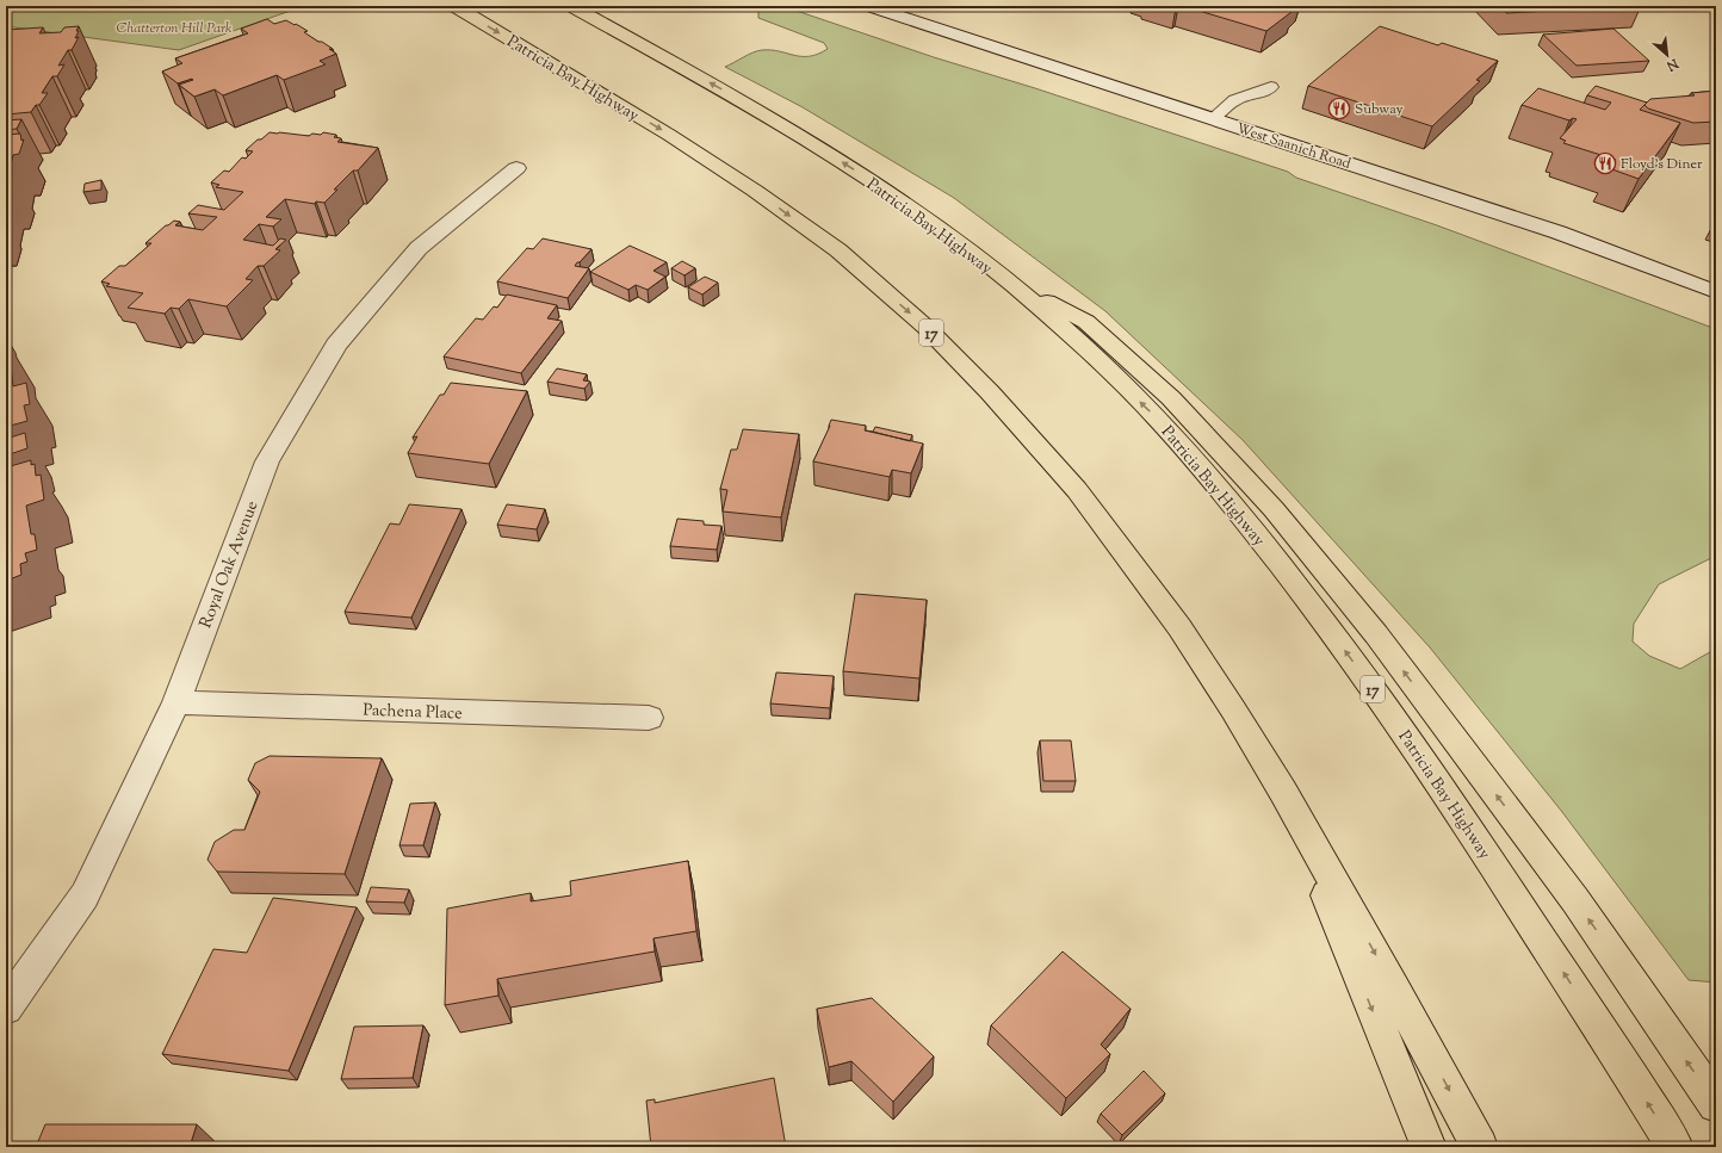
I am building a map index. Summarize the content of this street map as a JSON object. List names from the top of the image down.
{
  "streets": {
    "highway": ["Patricia Bay Highway", "17"],
    "street": ["West Saanich Road", "Royal Oak Avenue", "Pachena Place"]
  },
  "crossings": [
    ["Royal Oak Avenue", "Pachena Place"]
  ],
  "parks": ["Chatterton Hill Park"],
  "places": {
    "restaurant": ["Subway", "Floyd's Diner"]
  },
  "north": "bottom right"
}
